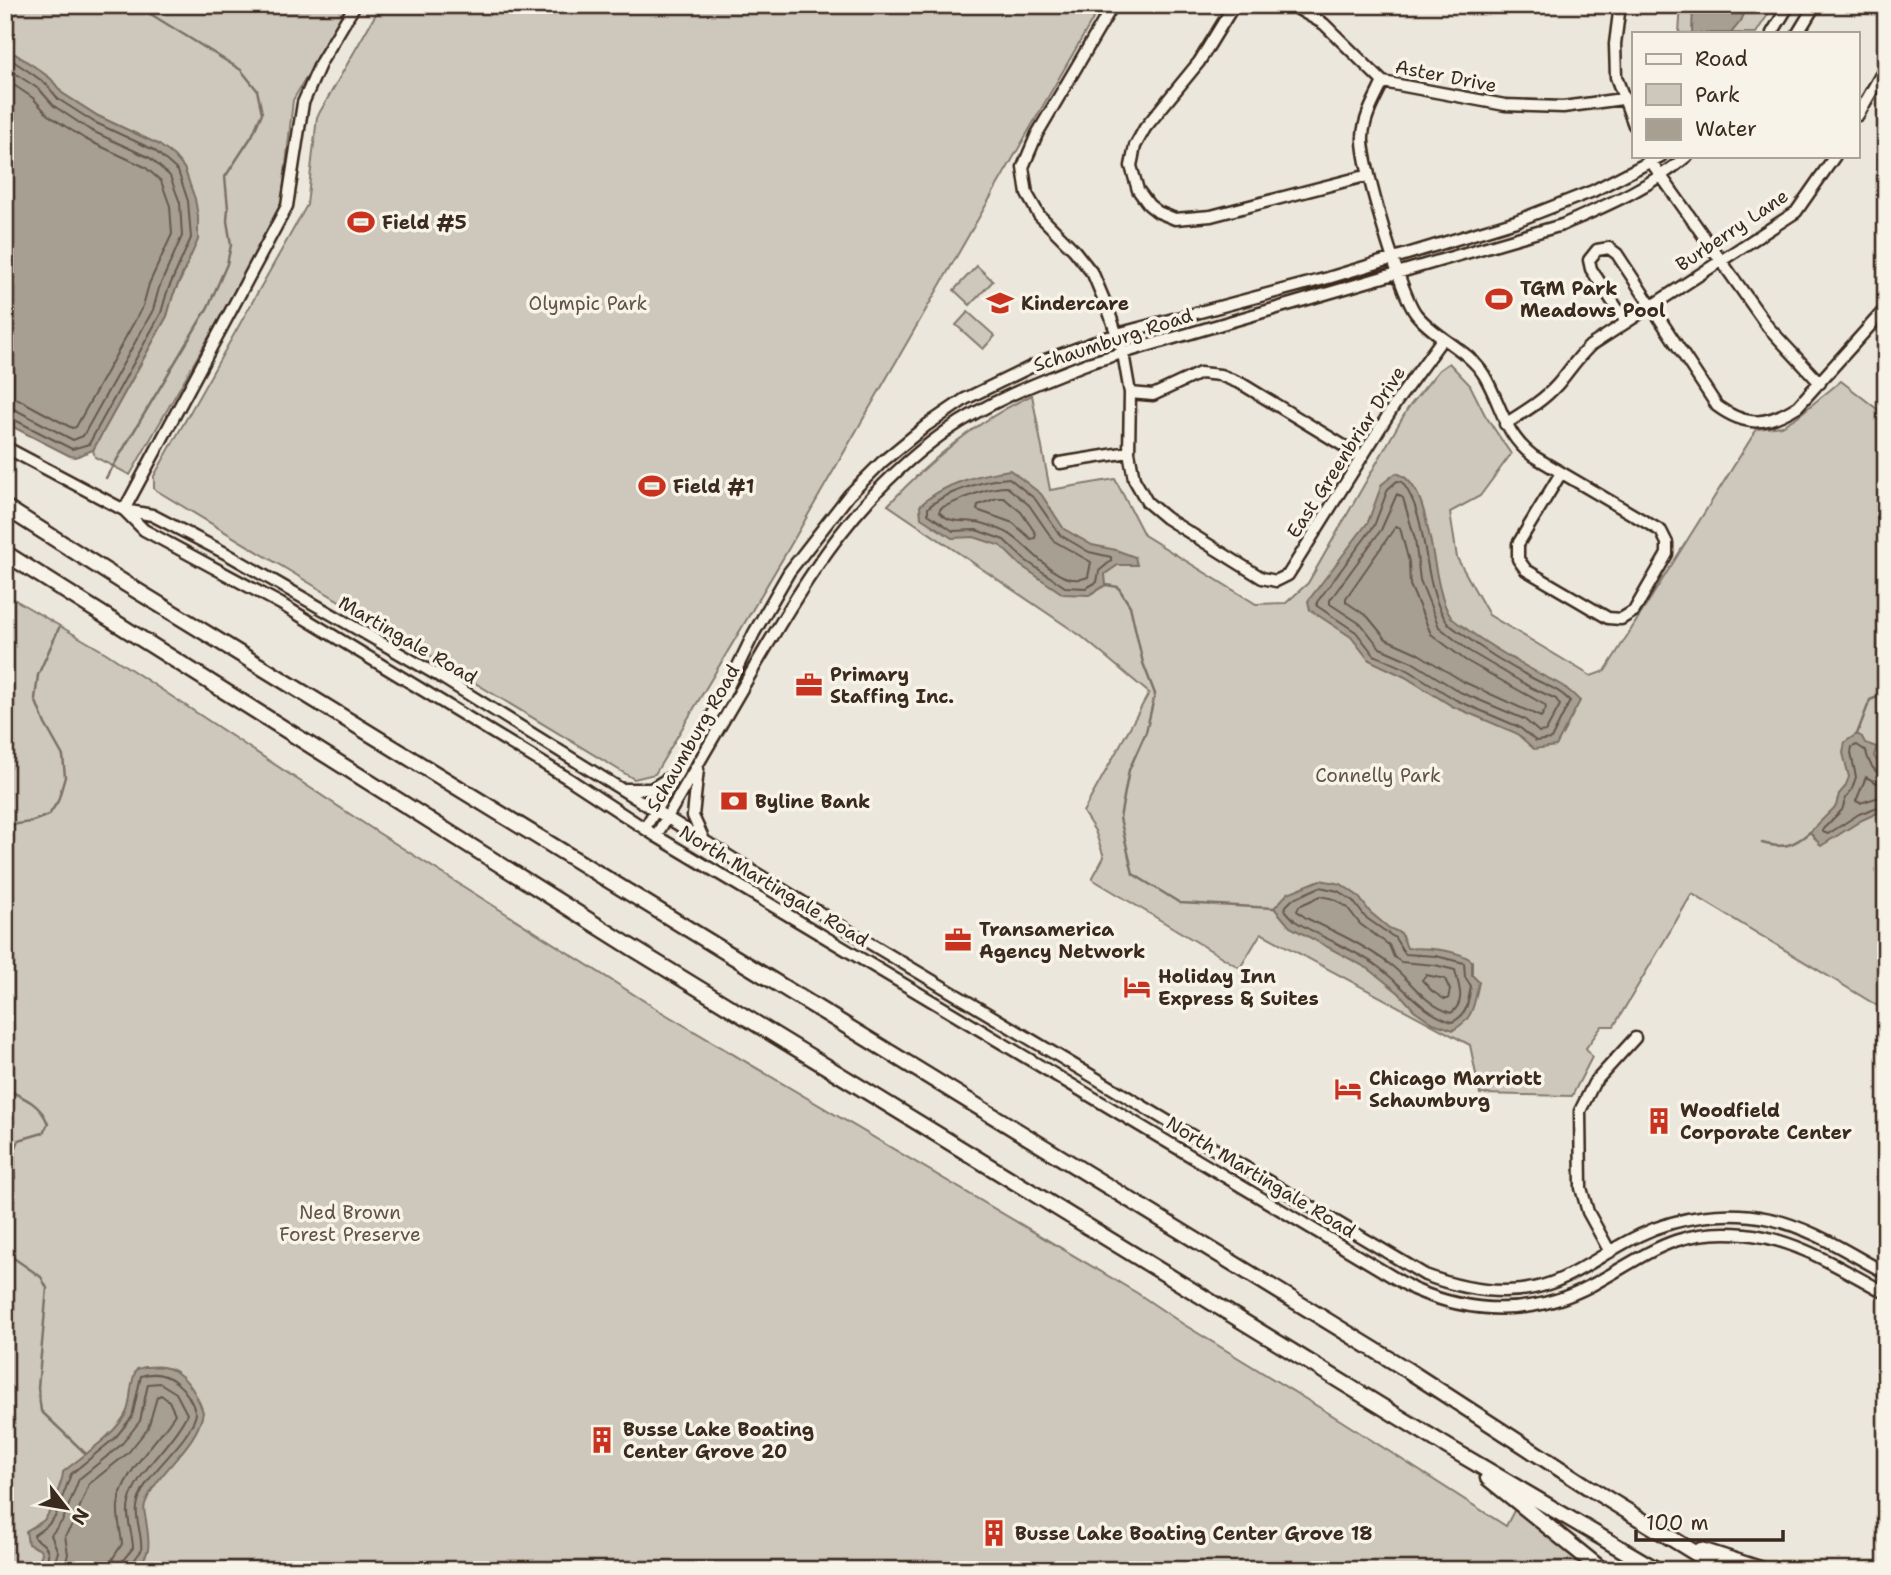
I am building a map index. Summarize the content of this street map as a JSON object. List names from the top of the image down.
{
  "streets": {
    "street": [
      "Aster Drive",
      "Burberry Lane",
      "Schaumburg Road",
      "East Greenbriar Drive",
      "Martingale Road",
      "North Martingale Road"
    ]
  },
  "crossings": [
    ["Schaumburg Road", "Martingale Road"],
    ["Schaumburg Road", "North Martingale Road"],
    ["Martingale Road", "North Martingale Road"]
  ],
  "parks": ["Olympic Park", "Connelly Park", "Ned Brown Forest Preserve"],
  "places": {
    "sports": ["Field #5", "TGM Park Meadows Pool", "Field #1"],
    "school or university": ["Kindercare"],
    "office": ["Primary Staffing Inc.", "Transamerica Agency Network"],
    "bank": ["Byline Bank"],
    "hotel": ["Holiday Inn Express & Suites", "Chicago Marriott Schaumburg"],
    "building": ["Woodfield Corporate Center", "Busse Lake Boating Center Grove 20", "Busse Lake Boating Center Grove 18"]
  },
  "legend": ["Road", "Park", "Water"],
  "scale_bar": "100 m",
  "north": "bottom right"
}
